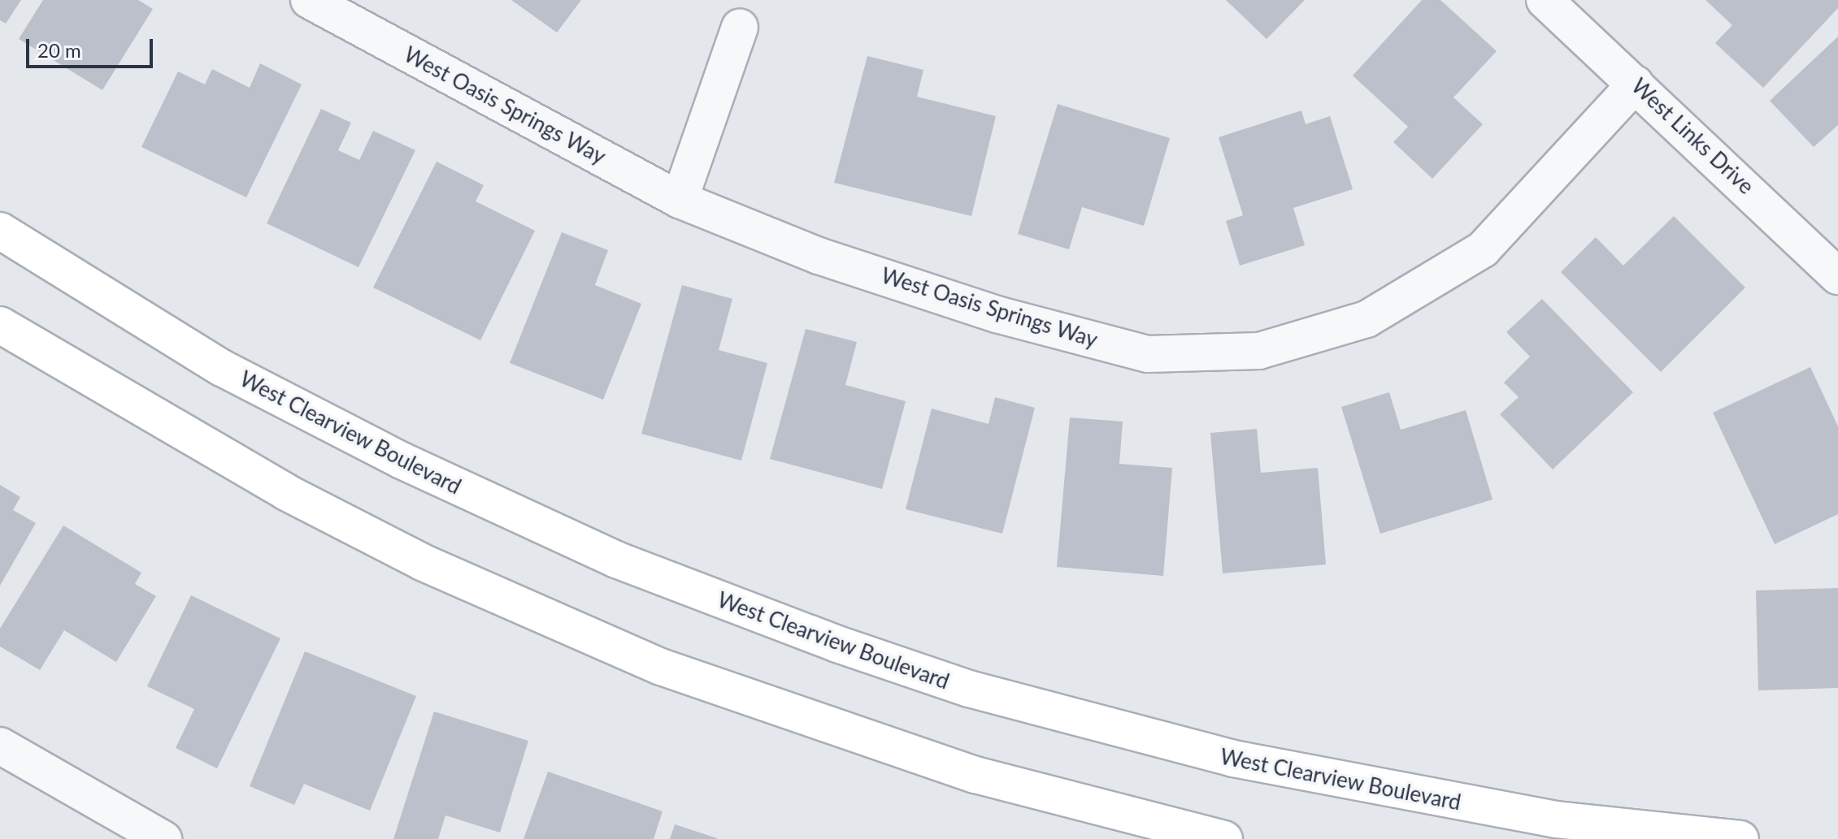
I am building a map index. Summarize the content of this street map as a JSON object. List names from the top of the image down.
{
  "streets": {
    "street": ["West Oasis Springs Way", "West Links Drive", "West Clearview Boulevard"]
  },
  "crossings": [
    ["West Oasis Springs Way", "West Links Drive"]
  ],
  "scale_bar": "20 m"
}
